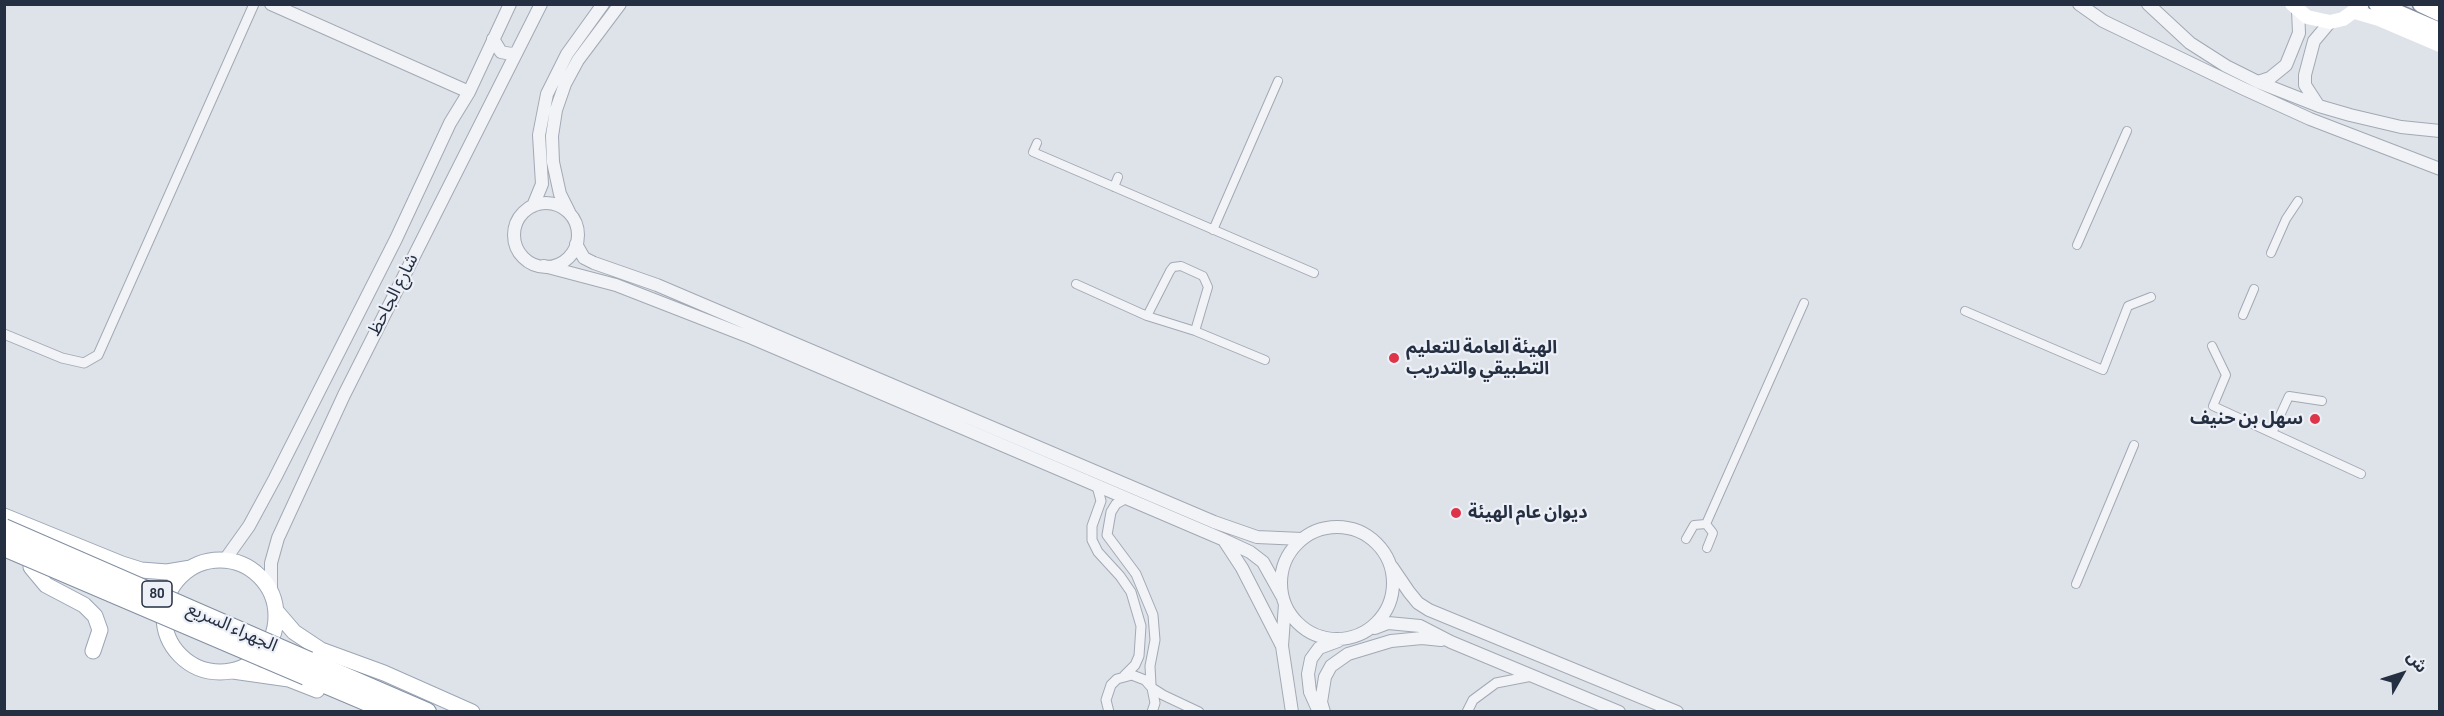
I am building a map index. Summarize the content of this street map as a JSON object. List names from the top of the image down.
{
  "streets": {
    "highway": ["80", "الجهراء السريع"],
    "street": ["شارع الجاحظ"]
  },
  "crossings": [
    ["شارع الجاحظ", "الجهراء السريع"]
  ],
  "places": ["الهيئة العامة للتعليم التطبيقي والتدريب", "سهل بن حنيف", "ديوان عام الهيئة"],
  "north": "top right"
}
